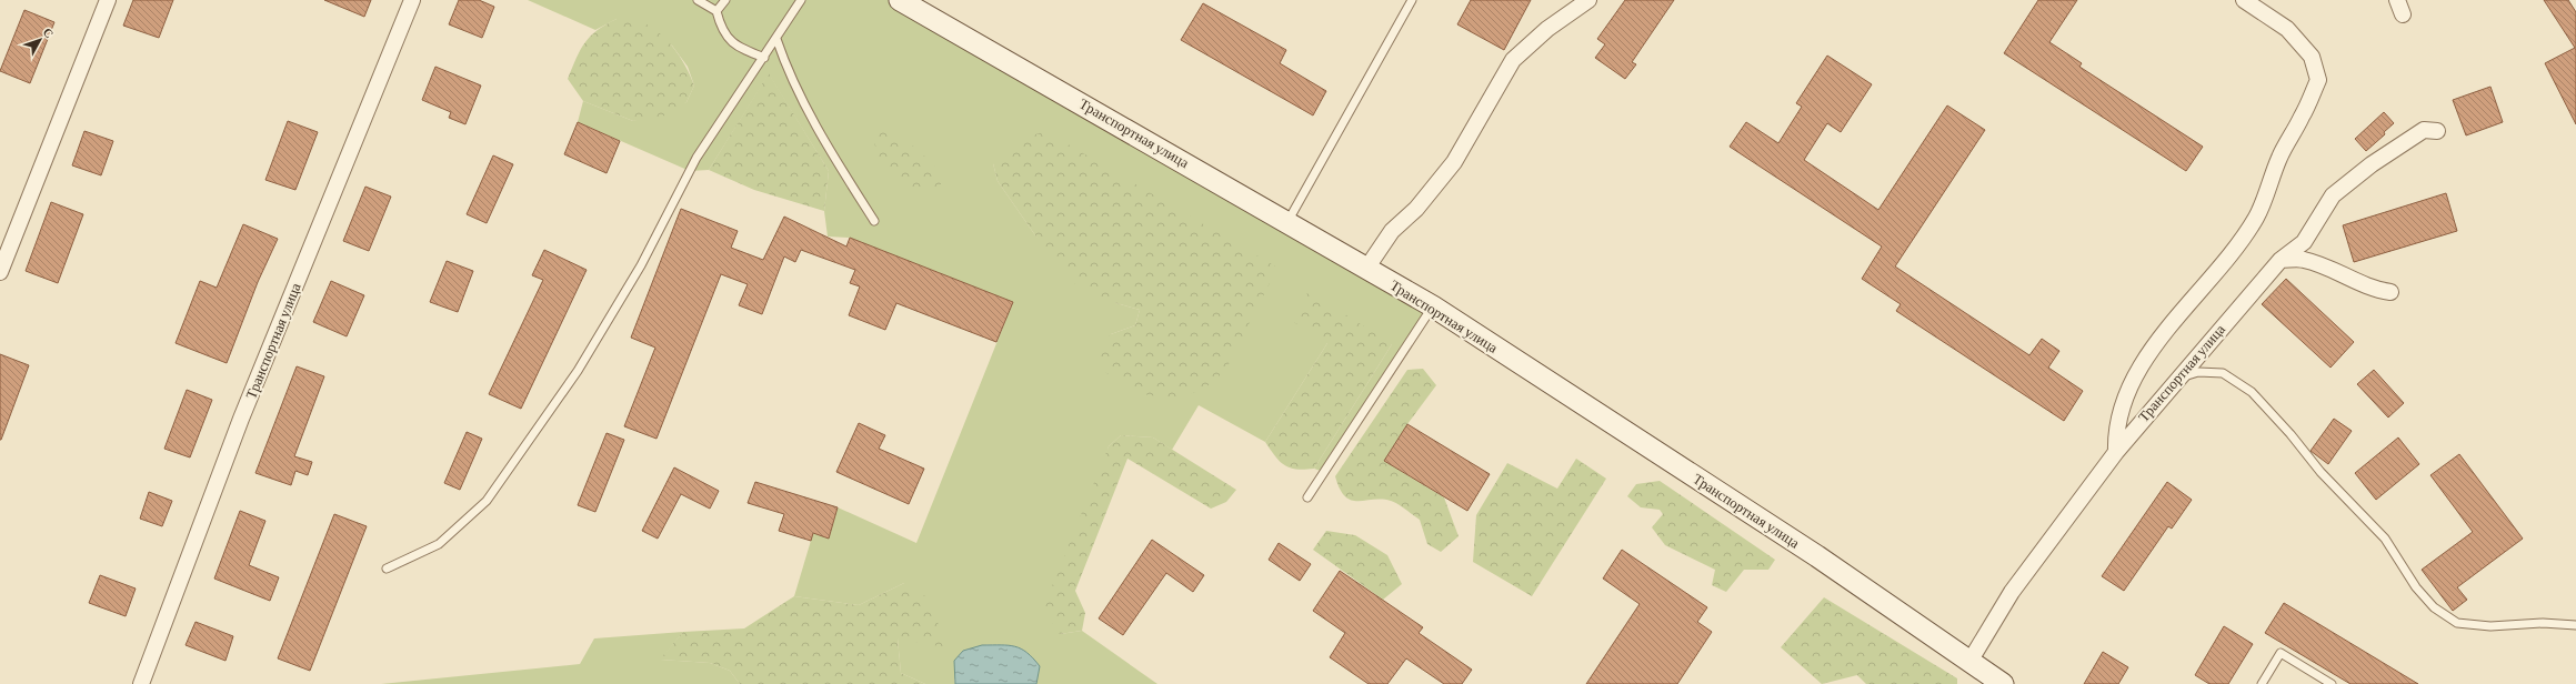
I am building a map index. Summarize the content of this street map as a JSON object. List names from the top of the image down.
{
  "streets": {
    "main road": ["Транспортная улица"]
  },
  "north": "top right"
}
